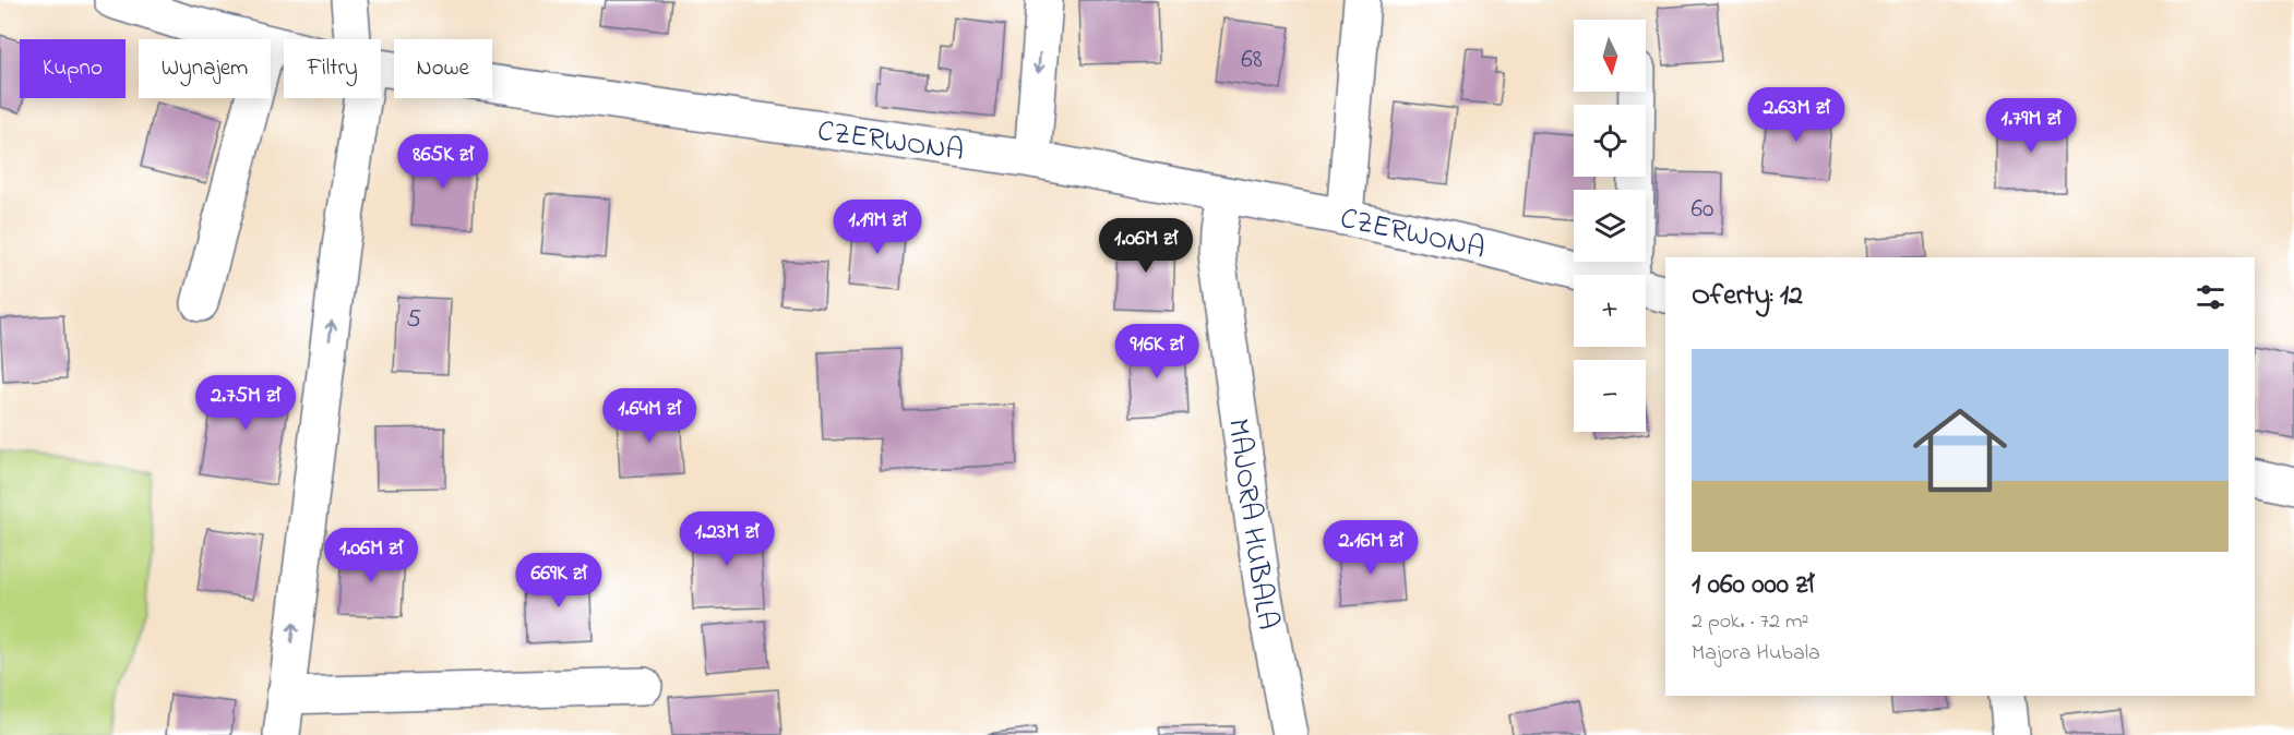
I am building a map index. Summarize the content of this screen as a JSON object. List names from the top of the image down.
{
  "streets": {
    "street": ["CZERWONA", "MAJORA HUBALA"]
  },
  "crossings": [
    ["CZERWONA", "MAJORA HUBALA"]
  ],
  "house_numbers": ["68", "60", "5"],
  "north": "bottom",
  "page": {
    "map_buttons": ["+", "−"],
    "chip": [
      "Kupno",
      "Wynajem",
      "Filtry",
      "Nowe"
    ],
    "price": [
      "2.63M zł",
      "1.79M zł",
      "865K zł",
      "1.19M zł",
      "1.06M zł",
      "916K zł",
      "2.75M zł",
      "1.64M zł",
      "1.23M zł",
      "2.16M zł",
      "1.06M zł",
      "669K zł"
    ],
    "heading": "Oferty: 12",
    "list": [
      {
        "name": "1 060 000 zł",
        "note": "2 pok. · 72 m² · Majora Hubala"
      }
    ]
  }
}
